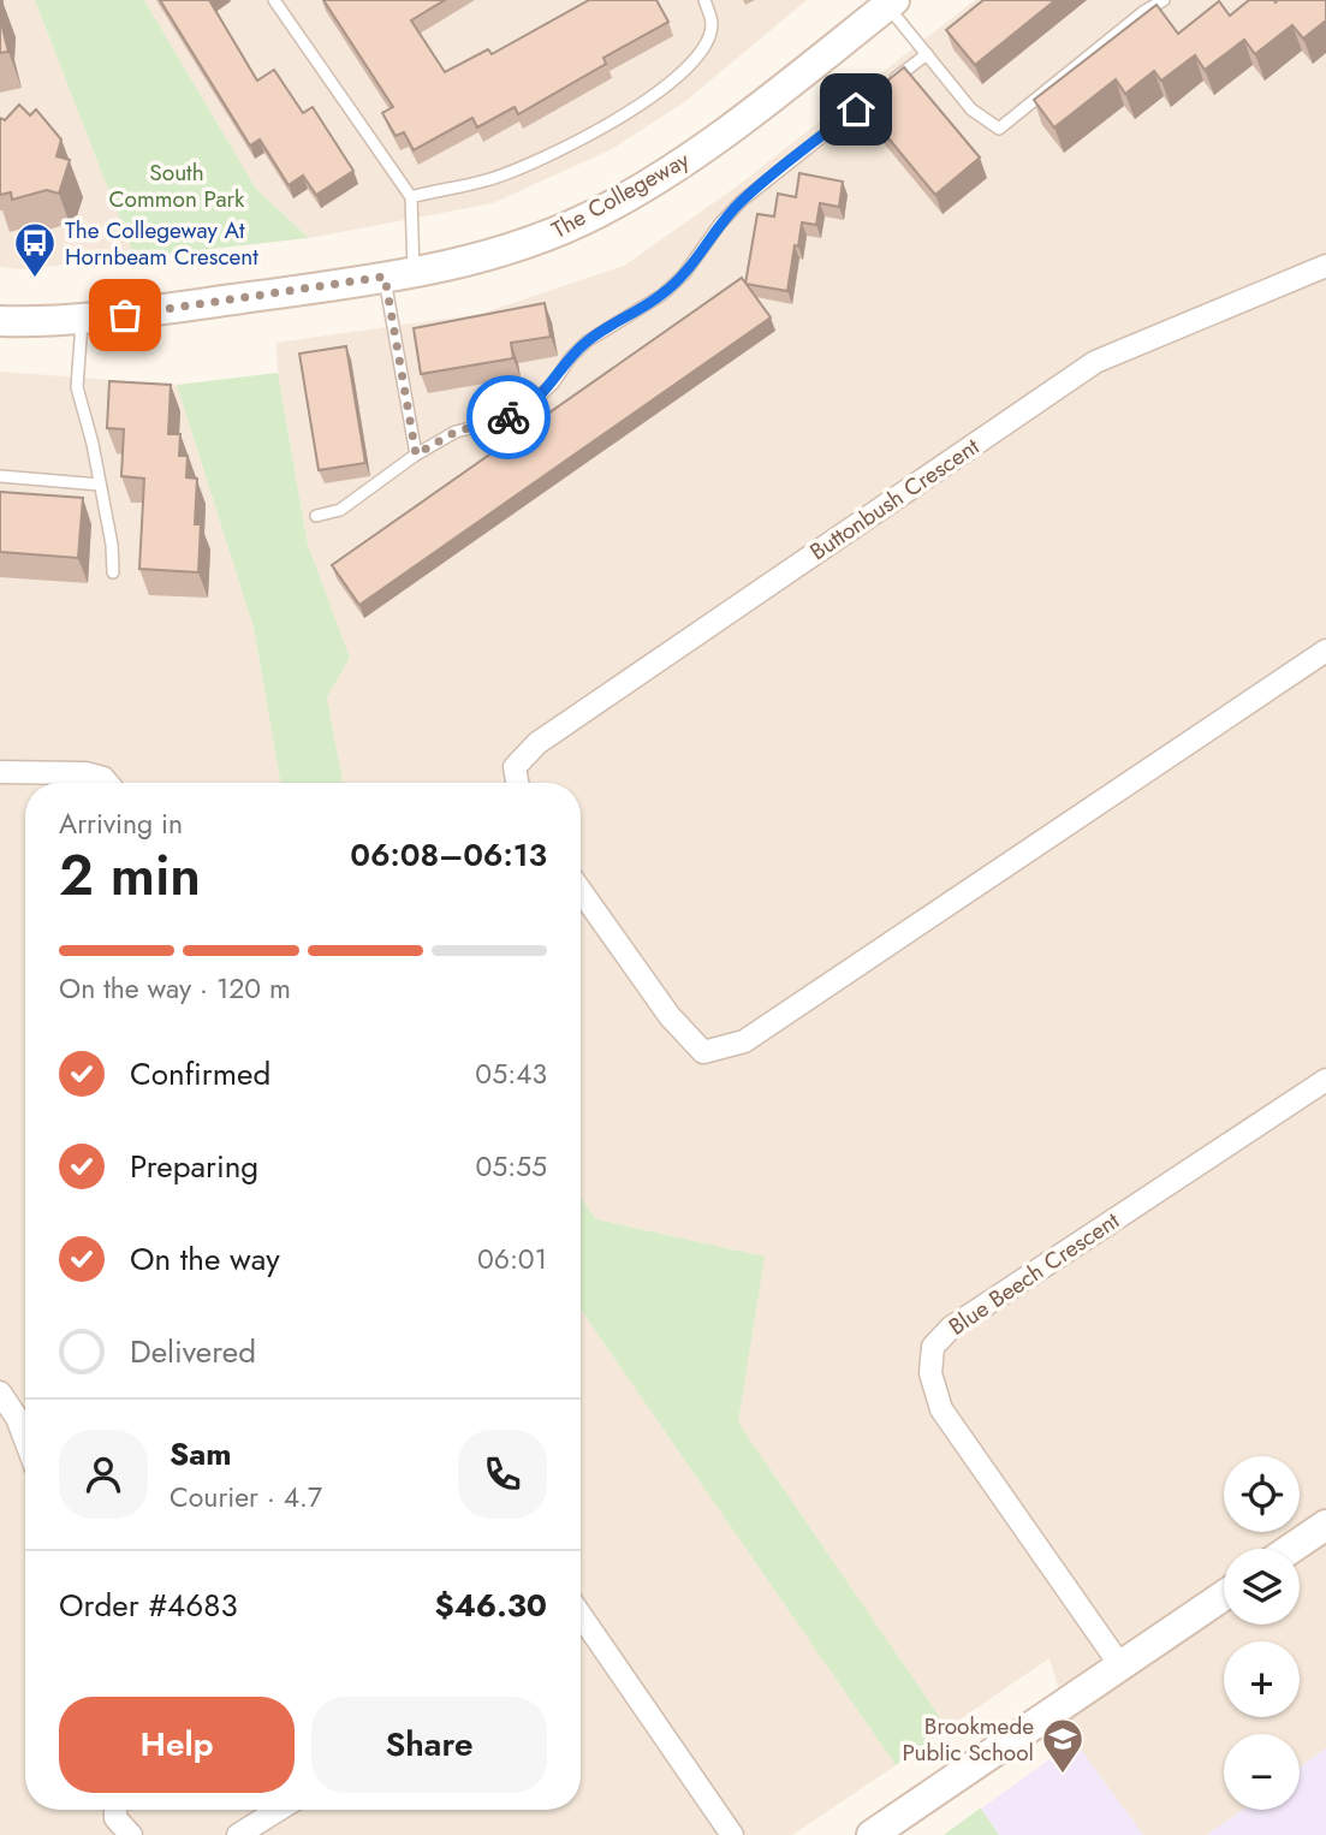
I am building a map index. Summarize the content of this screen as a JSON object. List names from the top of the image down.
{
  "streets": {
    "street": ["The Collegeway", "Buttonbush Crescent", "Blue Beech Crescent"]
  },
  "parks": ["South Common Park"],
  "places": {
    "bus stop": ["The Collegeway At Hornbeam Crescent"],
    "school or university": ["Brookmede Public School"]
  },
  "page": {
    "heading": ["2 min", "Arriving in", "06:08–06:13"],
    "panel": [
      "Sam",
      "Courier · 4.7",
      "Order #4683",
      "$46.30"
    ],
    "bar": "On the way · 120 m",
    "list": [
      ["Confirmed", "05:43"],
      ["Preparing", "05:55"],
      ["On the way", "06:01"],
      "Delivered"
    ],
    "map_buttons": ["+", "−"],
    "buttons": ["Help", "Share"]
  }
}
